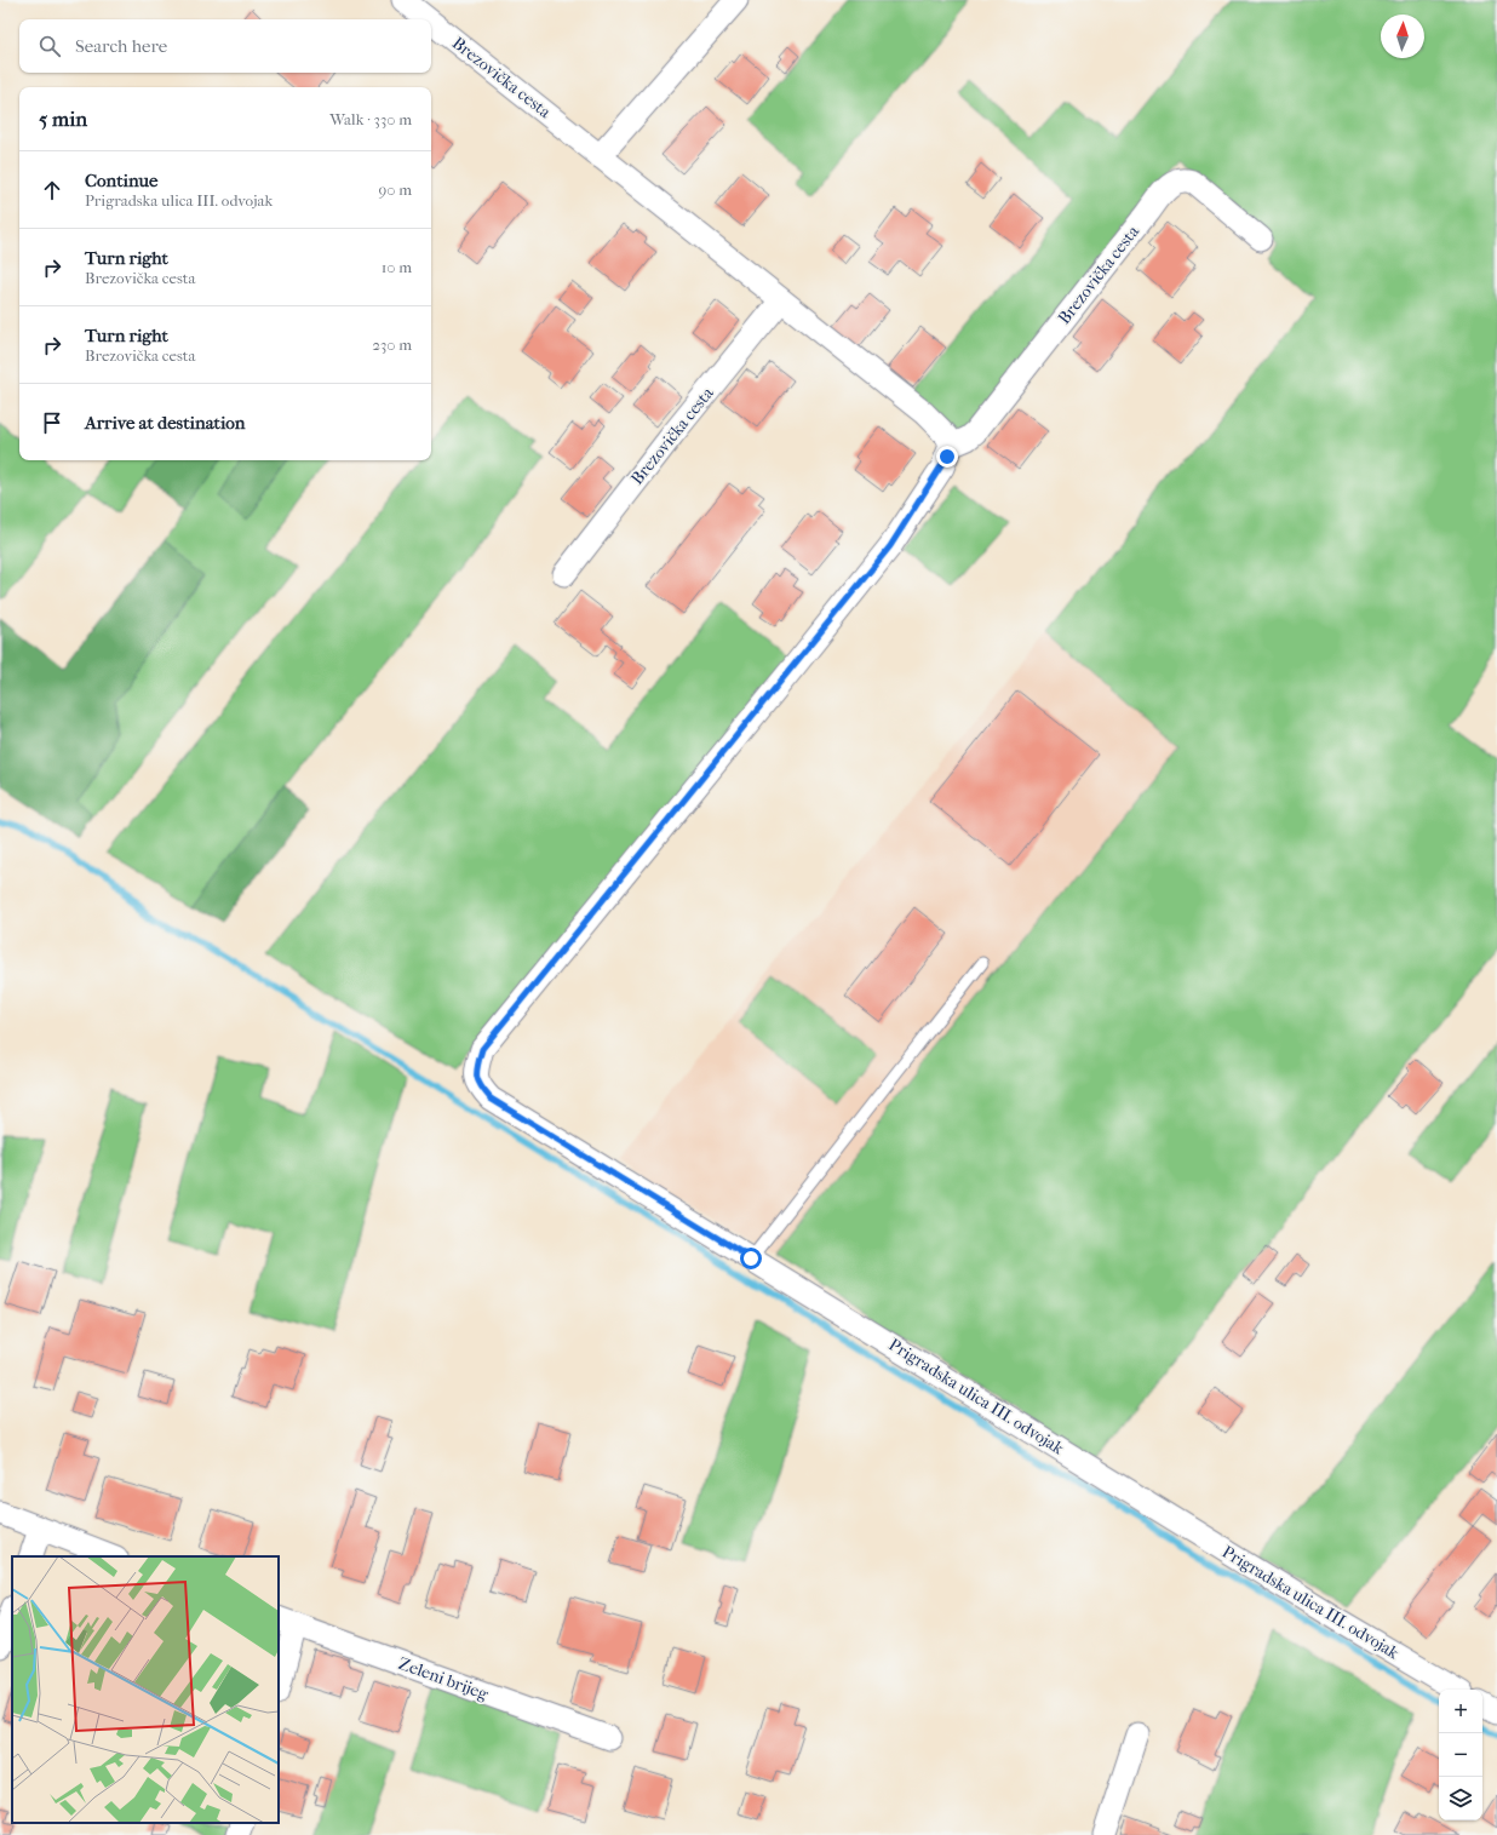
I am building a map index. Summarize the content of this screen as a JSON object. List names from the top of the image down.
{
  "streets": {
    "street": ["Brezovička cesta", "Prigradska ulica III. odvojak", "Zeleni brijeg"]
  },
  "crossings": [
    ["Brezovička cesta", "Prigradska ulica III. odvojak"]
  ],
  "north": "top",
  "page": {
    "search": "Search here",
    "heading": ["5 min", "Walk · 330 m"],
    "list": [
      ["Continue", "Prigradska ulica III. odvojak", "90 m"],
      ["Turn right", "Brezovička cesta", "10 m"],
      ["Turn right", "Brezovička cesta", "230 m"],
      "Arrive at destination"
    ],
    "map_buttons": ["+", "−"]
  }
}
